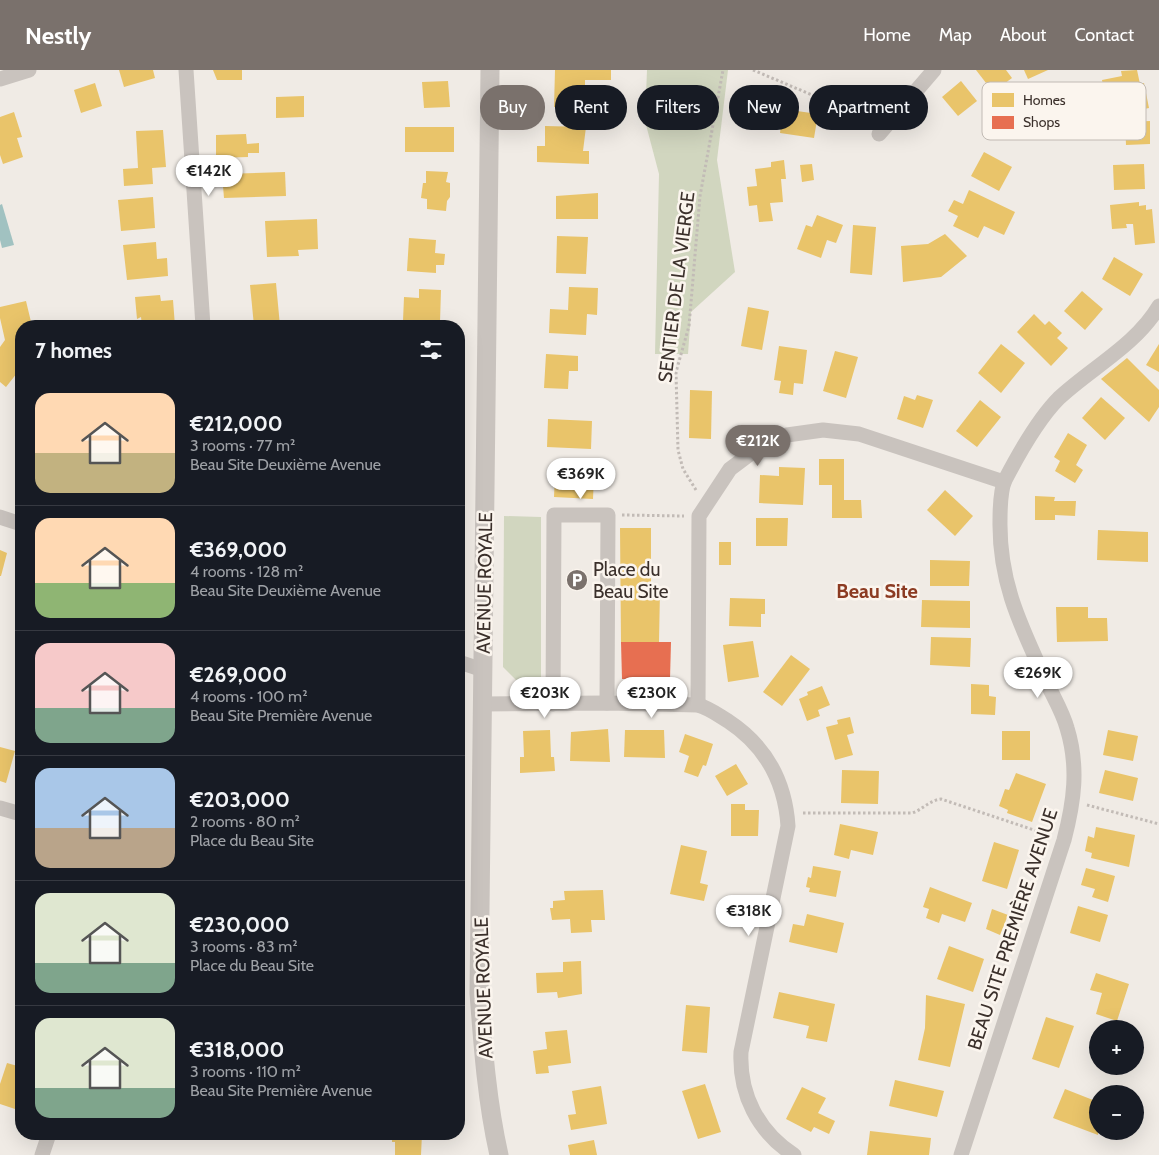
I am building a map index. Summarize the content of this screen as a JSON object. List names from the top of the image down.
{
  "streets": {
    "street": ["AVENUE ROYALE", "BEAU SITE PREMIÈRE AVENUE"],
    "path": ["SENTIER DE LA VIERGE"]
  },
  "districts": ["Beau Site"],
  "places": {
    "parking": ["Place du Beau Site"]
  },
  "legend": ["Homes", "Shops"],
  "page": {
    "header": "Nestly",
    "nav": [
      "Home",
      "Map",
      "About",
      "Contact"
    ],
    "chip": [
      "Buy",
      "Rent",
      "Filters",
      "New",
      "Apartment"
    ],
    "price": [
      "€142K",
      "€212K",
      "€369K",
      "€269K",
      "€203K",
      "€230K",
      "€318K"
    ],
    "heading": "7 homes",
    "list": [
      {
        "name": "€212,000",
        "note": "3 rooms · 77 m² · Beau Site Deuxième Avenue"
      },
      {
        "name": "€369,000",
        "note": "4 rooms · 128 m² · Beau Site Deuxième Avenue"
      },
      {
        "name": "€269,000",
        "note": "4 rooms · 100 m² · Beau Site Première Avenue"
      },
      {
        "name": "€203,000",
        "note": "2 rooms · 80 m² · Place du Beau Site"
      },
      {
        "name": "€230,000",
        "note": "3 rooms · 83 m² · Place du Beau Site"
      },
      {
        "name": "€318,000",
        "note": "3 rooms · 110 m² · Beau Site Première Avenue"
      }
    ],
    "map_buttons": ["+", "−"]
  }
}
